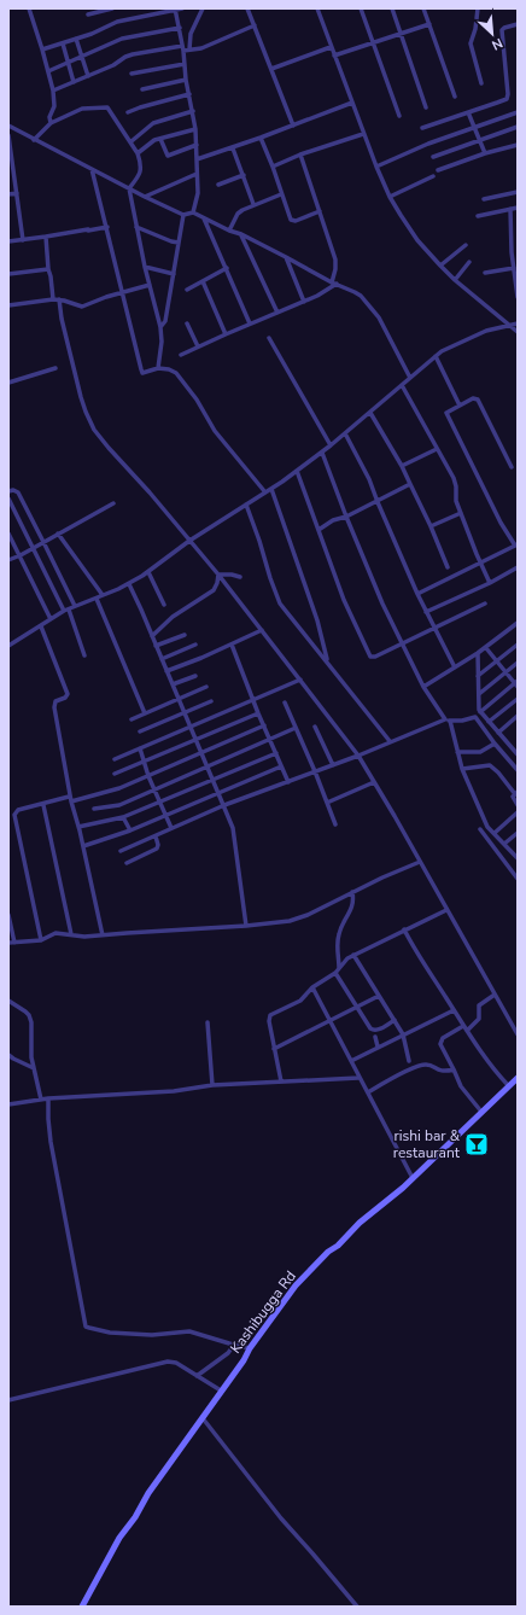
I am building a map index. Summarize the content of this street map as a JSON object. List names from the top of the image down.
{
  "streets": {
    "main road": ["Kashibugga Rd"]
  },
  "places": {
    "bar": ["rishi bar & restaurant"]
  },
  "north": "bottom right"
}
